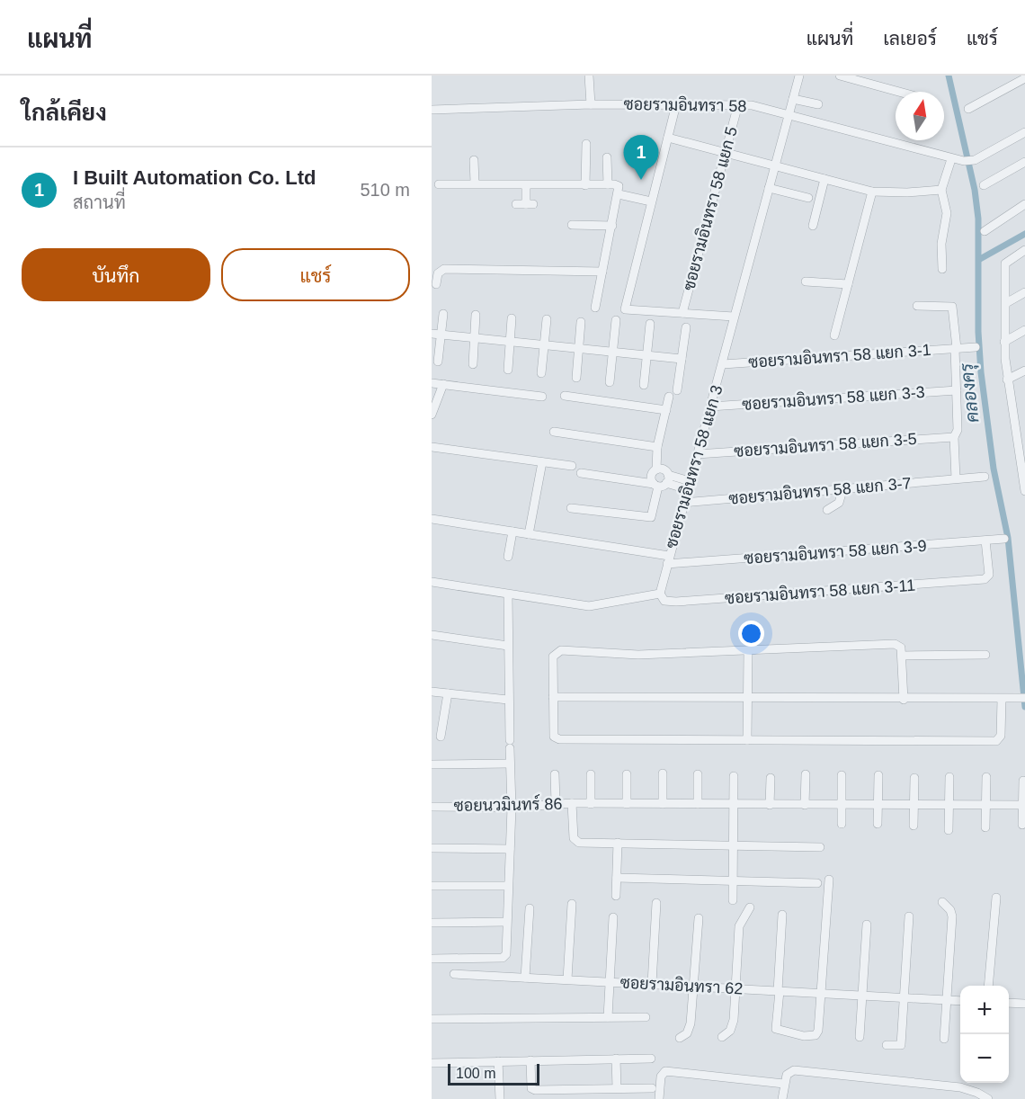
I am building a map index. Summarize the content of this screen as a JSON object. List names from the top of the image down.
{
  "streets": {
    "street": [
      "ซอยรามอินทรา 58",
      "ซอยรามอินทรา 58 แยก 5",
      "ซอยรามอินทรา 58 แยก 3-1",
      "ซอยรามอินทรา 58 แยก 3-3",
      "ซอยรามอินทรา 58 แยก 3-5",
      "ซอยรามอินทรา 58 แยก 3",
      "ซอยรามอินทรา 58 แยก 3-7",
      "ซอยรามอินทรา 58 แยก 3-9",
      "ซอยรามอินทรา 58 แยก 3-11",
      "ซอยนวมินทร์ 86",
      "ซอยรามอินทรา 62"
    ]
  },
  "crossings": [
    ["ซอยรามอินทรา 58", "ซอยรามอินทรา 58 แยก 5"],
    ["ซอยรามอินทรา 58", "ซอยรามอินทรา 58 แยก 3"],
    ["ซอยรามอินทรา 58 แยก 3-1", "ซอยรามอินทรา 58 แยก 3-3"],
    ["ซอยรามอินทรา 58 แยก 3-1", "ซอยรามอินทรา 58 แยก 3-5"],
    ["ซอยรามอินทรา 58 แยก 3-1", "ซอยรามอินทรา 58 แยก 3"],
    ["ซอยรามอินทรา 58 แยก 3-1", "ซอยรามอินทรา 58 แยก 3-7"],
    ["ซอยรามอินทรา 58 แยก 3-3", "ซอยรามอินทรา 58 แยก 3"],
    ["ซอยรามอินทรา 58 แยก 3-5", "ซอยรามอินทรา 58 แยก 3"],
    ["ซอยรามอินทรา 58 แยก 3", "ซอยรามอินทรา 58 แยก 3-7"],
    ["ซอยรามอินทรา 58 แยก 3", "ซอยรามอินทรา 58 แยก 3-9"],
    ["ซอยรามอินทรา 58 แยก 3", "ซอยรามอินทรา 58 แยก 3-11"],
    ["ซอยรามอินทรา 58 แยก 3-9", "ซอยรามอินทรา 58 แยก 3-11"]
  ],
  "water": ["คลองครุ"],
  "scale_bar": "100 m",
  "north": "top",
  "page": {
    "header": "แผนที่",
    "nav": ["แผนที่", "เลเยอร์", "แชร์"],
    "heading": "ใกล้เคียง",
    "pins": "1",
    "list": [
      {
        "mark": "1",
        "name": "I Built Automation Co. Ltd",
        "note": "สถานที่",
        "value": "510 m"
      }
    ],
    "buttons": ["บันทึก", "แชร์"],
    "map_buttons": ["+", "−"],
    "scale": "100 m"
  }
}
